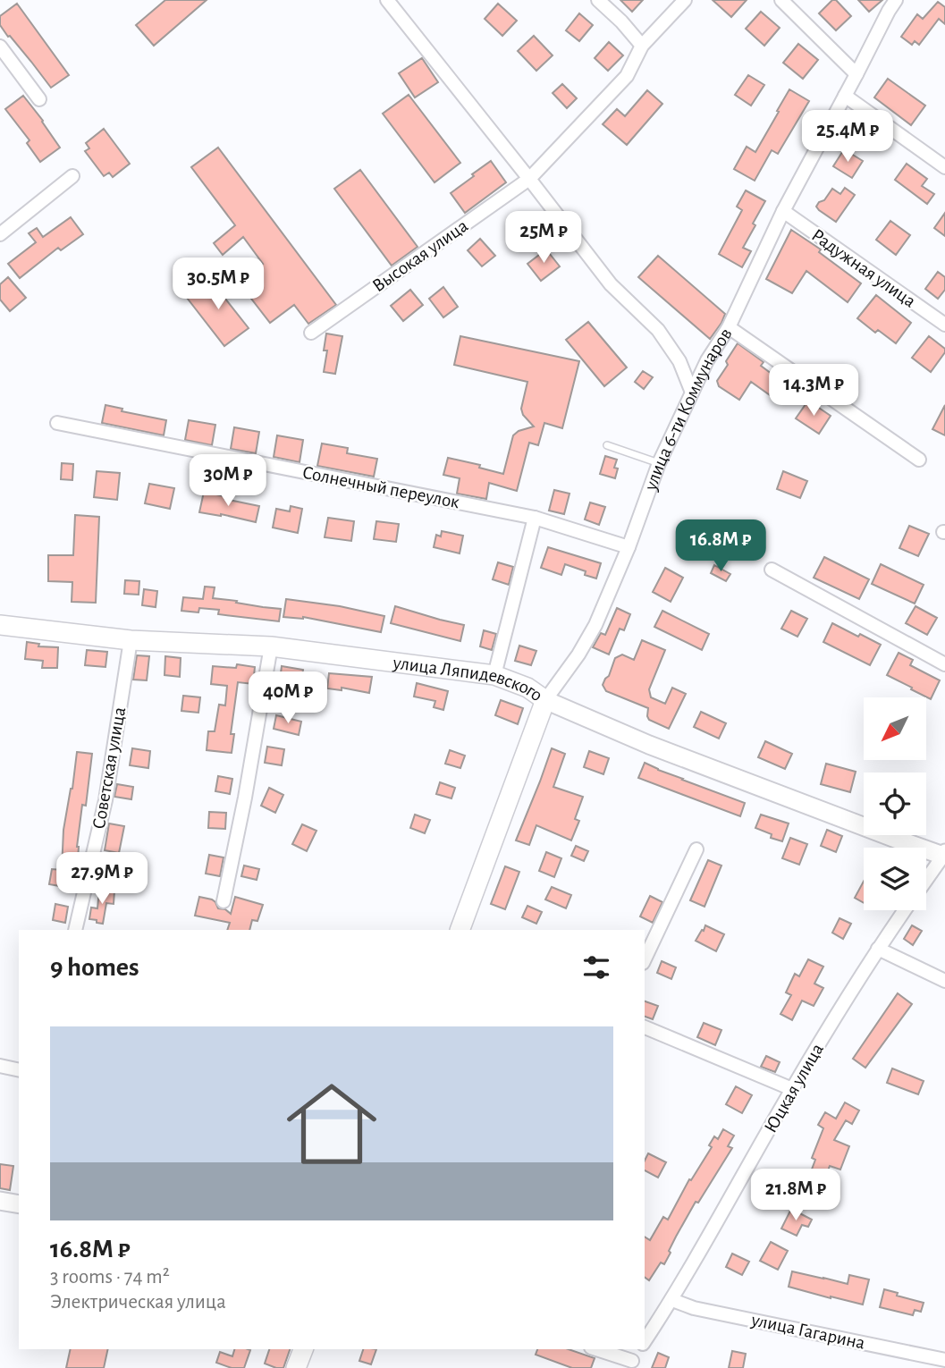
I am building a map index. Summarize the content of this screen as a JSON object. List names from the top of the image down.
{
  "streets": {
    "main road": ["улица 6-ти Коммунаров", "улица Ляпидевского"],
    "street": [
      "Высокая улица",
      "Радужная улица",
      "Солнечный переулок",
      "Советская улица",
      "Юцкая улица",
      "улица Гагарина"
    ]
  },
  "crossings": [
    ["Радужная улица", "улица 6-ти Коммунаров"],
    ["улица 6-ти Коммунаров", "Солнечный переулок"],
    ["улица 6-ти Коммунаров", "улица Ляпидевского"],
    ["улица Ляпидевского", "Советская улица"],
    ["Юцкая улица", "улица Гагарина"]
  ],
  "north": "bottom left",
  "page": {
    "price": [
      "25.4M ₽",
      "25M ₽",
      "30.5M ₽",
      "14.3M ₽",
      "30M ₽",
      "16.8M ₽",
      "40M ₽",
      "27.9M ₽",
      "21.8M ₽"
    ],
    "heading": "9 homes",
    "list": [
      {
        "name": "16.8M ₽",
        "note": "3 rooms · 74 m² · Электрическая улица"
      }
    ]
  }
}
